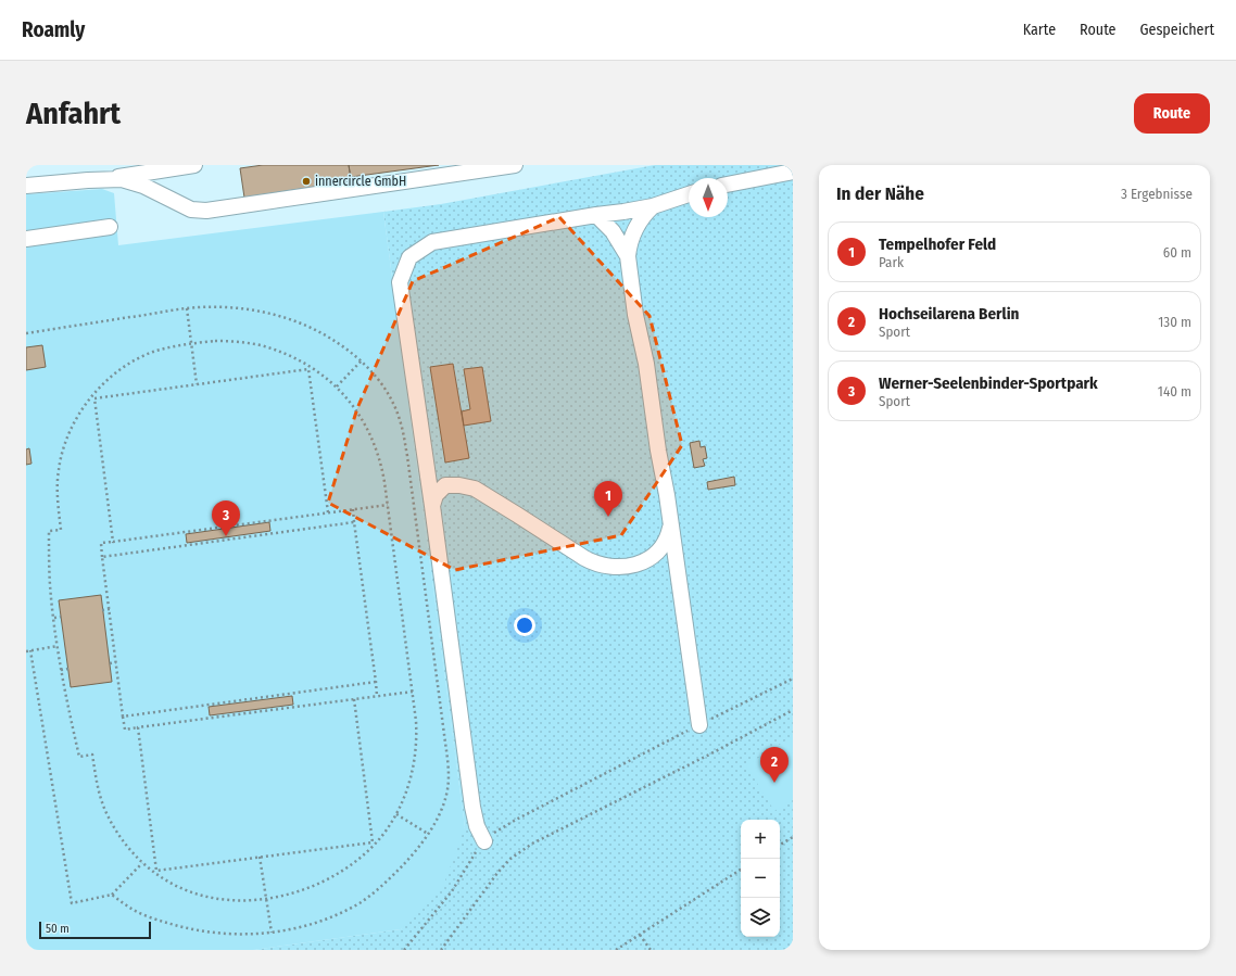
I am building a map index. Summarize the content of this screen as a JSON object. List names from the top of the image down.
{
  "places": ["innercircle GmbH"],
  "scale_bar": "50 m",
  "north": "bottom",
  "page": {
    "header": "Roamly",
    "nav": ["Karte", "Route", "Gespeichert"],
    "buttons": "Route",
    "title": "Anfahrt",
    "heading": ["In der Nähe", "3 Ergebnisse"],
    "list": [
      {
        "mark": "1",
        "name": "Tempelhofer Feld",
        "note": "Park",
        "value": "60 m"
      },
      {
        "mark": "2",
        "name": "Hochseilarena Berlin",
        "note": "Sport",
        "value": "130 m"
      },
      {
        "mark": "3",
        "name": "Werner-Seelenbinder-Sportpark",
        "note": "Sport",
        "value": "140 m"
      }
    ],
    "pins": ["1", "3", "2"],
    "map_buttons": ["+", "−"],
    "scale": "50 m"
  }
}
